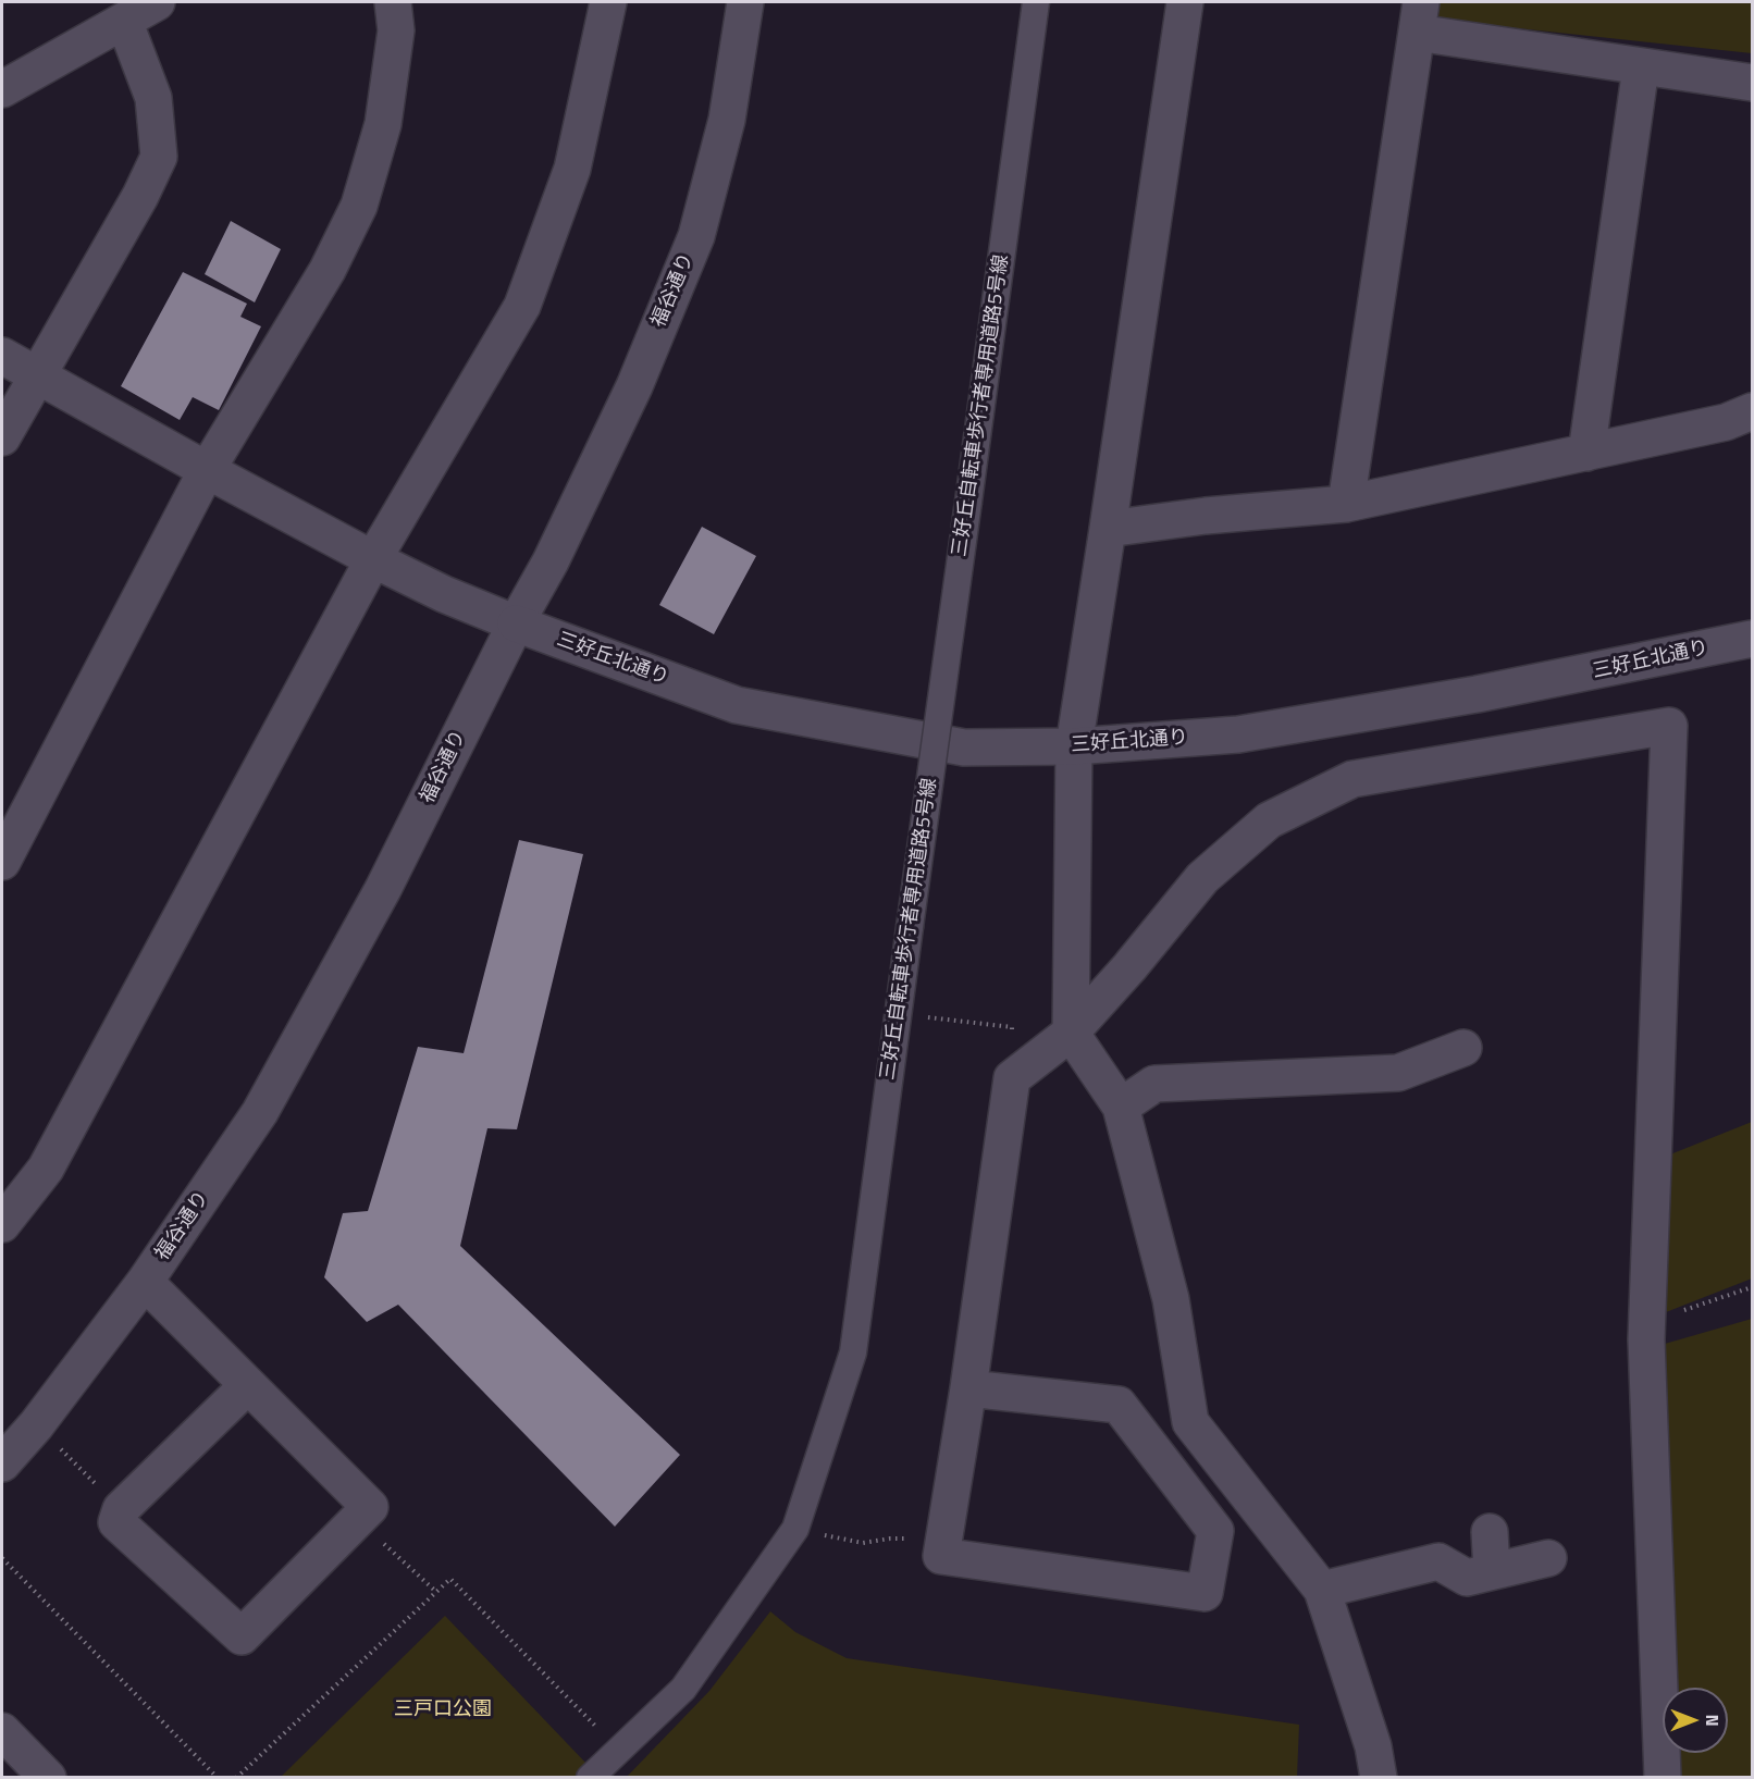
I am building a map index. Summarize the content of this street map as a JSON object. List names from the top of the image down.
{
  "streets": {
    "street": ["福谷通り", "三好丘自転車歩行者専用道路5号線", "三好丘北通り"]
  },
  "crossings": [
    ["福谷通り", "三好丘北通り"]
  ],
  "parks": ["三戸口公園"],
  "north": "right"
}
